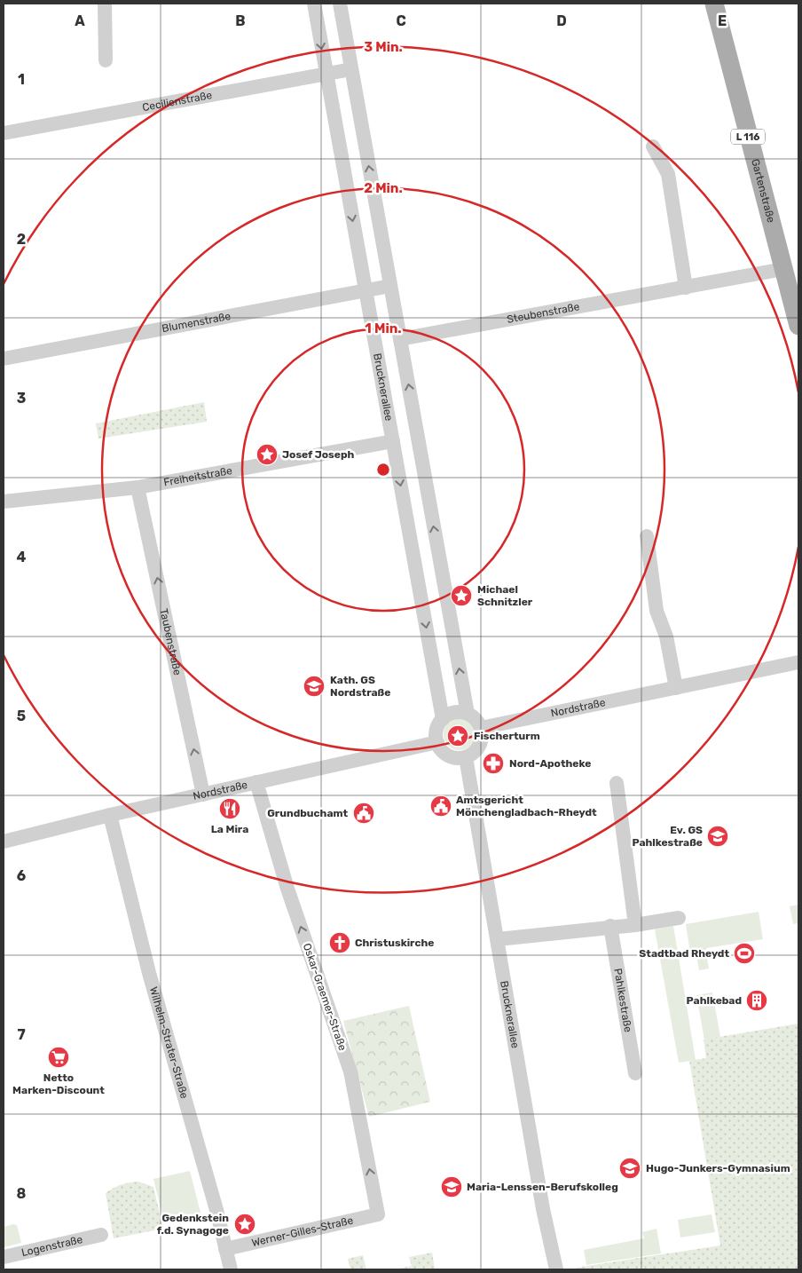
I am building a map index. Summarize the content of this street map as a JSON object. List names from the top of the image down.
{
  "streets": {
    "main road": ["L 116", "Gartenstraße"],
    "street": [
      "Cecilienstraße",
      "Steubenstraße",
      "Blumenstraße",
      "Brucknerallee",
      "Freiheitstraße",
      "Taubenstraße",
      "Nordstraße",
      "Oskar-Graemer-Straße",
      "Pahlkestraße",
      "Wilhelm-Strater-Straße",
      "Werner-Gilles-Straße",
      "Logenstraße"
    ]
  },
  "crossings": [
    ["Cecilienstraße", "Brucknerallee"],
    ["Gartenstraße", "Steubenstraße"],
    ["Blumenstraße", "Brucknerallee"],
    ["Brucknerallee", "Freiheitstraße"],
    ["Brucknerallee", "Nordstraße"],
    ["Freiheitstraße", "Taubenstraße"],
    ["Taubenstraße", "Nordstraße"],
    ["Nordstraße", "Oskar-Graemer-Straße"],
    ["Nordstraße", "Wilhelm-Strater-Straße"],
    ["Oskar-Graemer-Straße", "Werner-Gilles-Straße"],
    ["Wilhelm-Strater-Straße", "Werner-Gilles-Straße"]
  ],
  "one_way": ["Taubenstraße", "Oskar-Graemer-Straße"],
  "places": {
    "place": [
      "Josef Joseph",
      "Michael Schnitzler",
      "Fischerturm",
      "Gedenkstein f.d. Synagoge"
    ],
    "school or university": [
      "Kath. GS Nordstraße",
      "Ev. GS Pahlkestraße",
      "Hugo-Junkers-Gymnasium",
      "Maria-Lenssen-Berufskolleg"
    ],
    "pharmacy": ["Nord-Apotheke"],
    "public building": ["Amtsgericht Mönchengladbach-Rheydt", "Grundbuchamt"],
    "restaurant": ["La Mira"],
    "church": ["Christuskirche"],
    "sports": ["Stadtbad Rheydt"],
    "building": ["Pahlkebad"],
    "supermarket": ["Netto Marken-Discount"]
  },
  "grid": {
    "columns": [
      "A",
      "B",
      "C",
      "D",
      "E"
    ],
    "rows": [
      "1",
      "2",
      "3",
      "4",
      "5",
      "6",
      "7",
      "8"
    ]
  },
  "rings": ["3 Min.", "2 Min.", "1 Min."]
}
